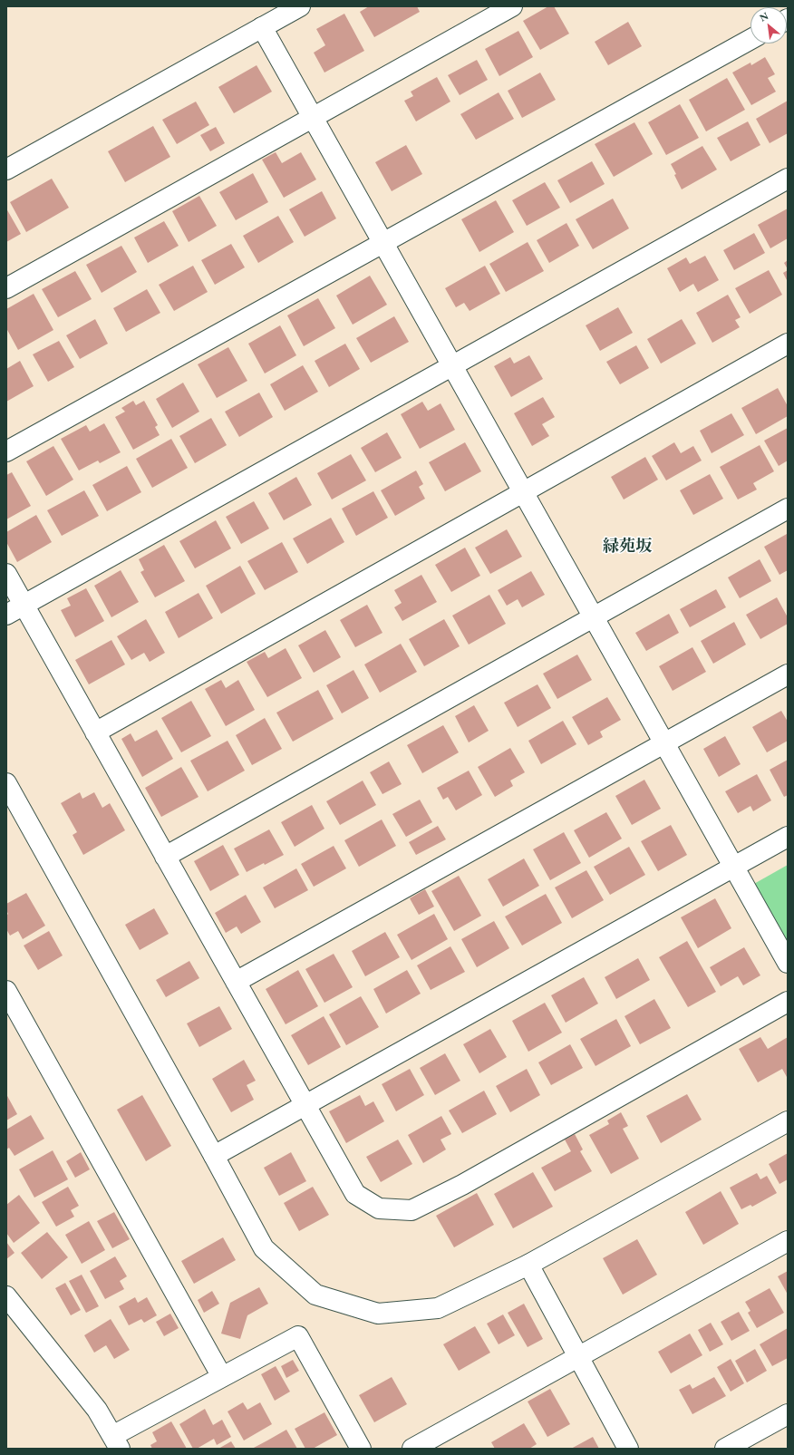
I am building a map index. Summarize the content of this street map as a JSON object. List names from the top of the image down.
{
  "districts": ["緑苑坂"],
  "north": "top left"
}
